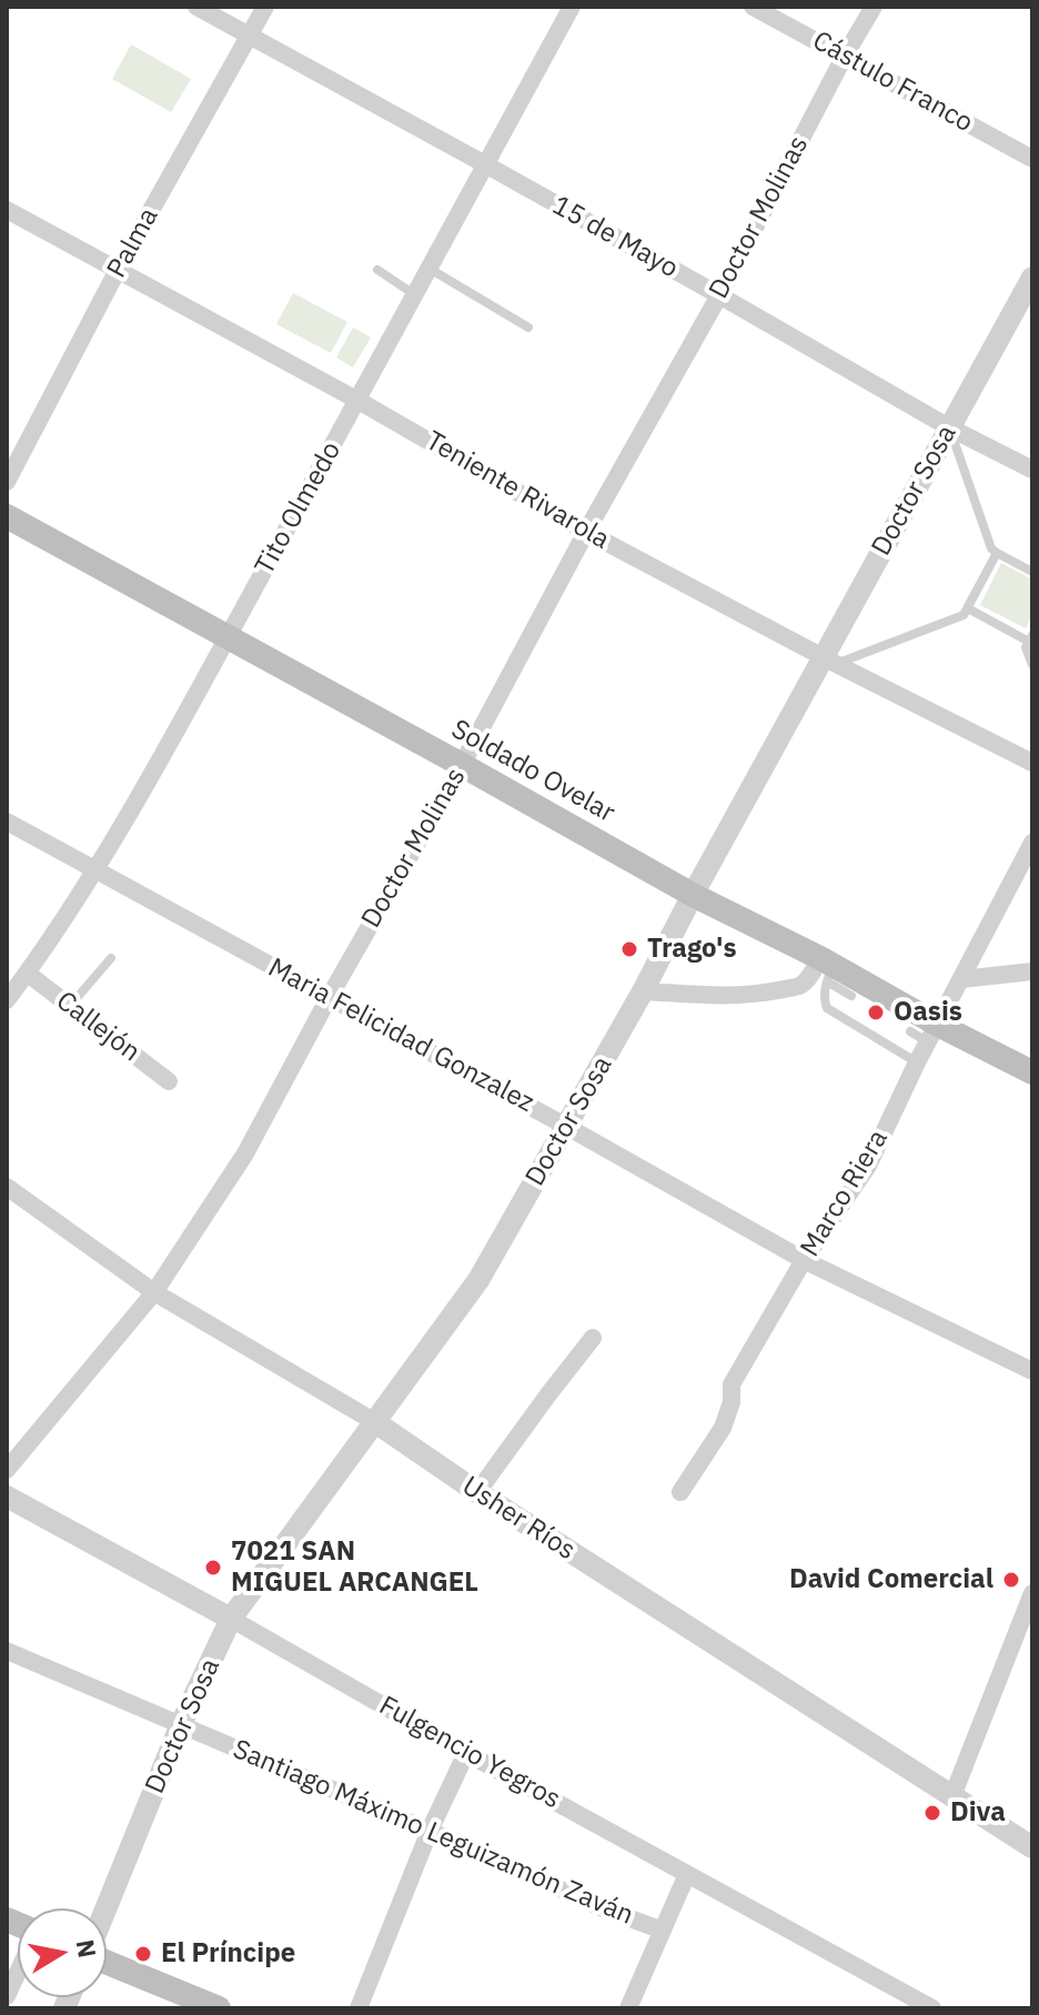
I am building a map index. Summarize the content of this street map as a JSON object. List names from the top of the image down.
{
  "streets": {
    "main road": ["Soldado Ovelar"],
    "street": [
      "Cástulo Franco",
      "Doctor Molinas",
      "15 de Mayo",
      "Palma",
      "Teniente Rivarola",
      "Doctor Sosa",
      "Tito Olmedo",
      "Callejón",
      "Maria Felicidad Gonzalez",
      "Marco Riera",
      "Usher Ríos",
      "Fulgencio Yegros",
      "Santiago Máximo Leguizamón Zaván"
    ]
  },
  "crossings": [
    ["Cástulo Franco", "Doctor Molinas"],
    ["Doctor Molinas", "15 de Mayo"],
    ["Doctor Molinas", "Teniente Rivarola"],
    ["Doctor Molinas", "Soldado Ovelar"],
    ["Doctor Molinas", "Maria Felicidad Gonzalez"],
    ["Doctor Molinas", "Usher Ríos"],
    ["15 de Mayo", "Palma"],
    ["15 de Mayo", "Doctor Sosa"],
    ["15 de Mayo", "Tito Olmedo"],
    ["Palma", "Teniente Rivarola"],
    ["Teniente Rivarola", "Doctor Sosa"],
    ["Teniente Rivarola", "Tito Olmedo"],
    ["Doctor Sosa", "Soldado Ovelar"],
    ["Doctor Sosa", "Maria Felicidad Gonzalez"],
    ["Doctor Sosa", "Usher Ríos"],
    ["Doctor Sosa", "Fulgencio Yegros"],
    ["Doctor Sosa", "Santiago Máximo Leguizamón Zaván"],
    ["Tito Olmedo", "Soldado Ovelar"],
    ["Tito Olmedo", "Callejón"],
    ["Tito Olmedo", "Maria Felicidad Gonzalez"],
    ["Soldado Ovelar", "Marco Riera"],
    ["Maria Felicidad Gonzalez", "Marco Riera"]
  ],
  "places": [
    "Trago's",
    "Oasis",
    "7021 SAN MIGUEL ARCANGEL",
    "David Comercial",
    "Diva",
    "El Príncipe"
  ],
  "north": "right"
}
